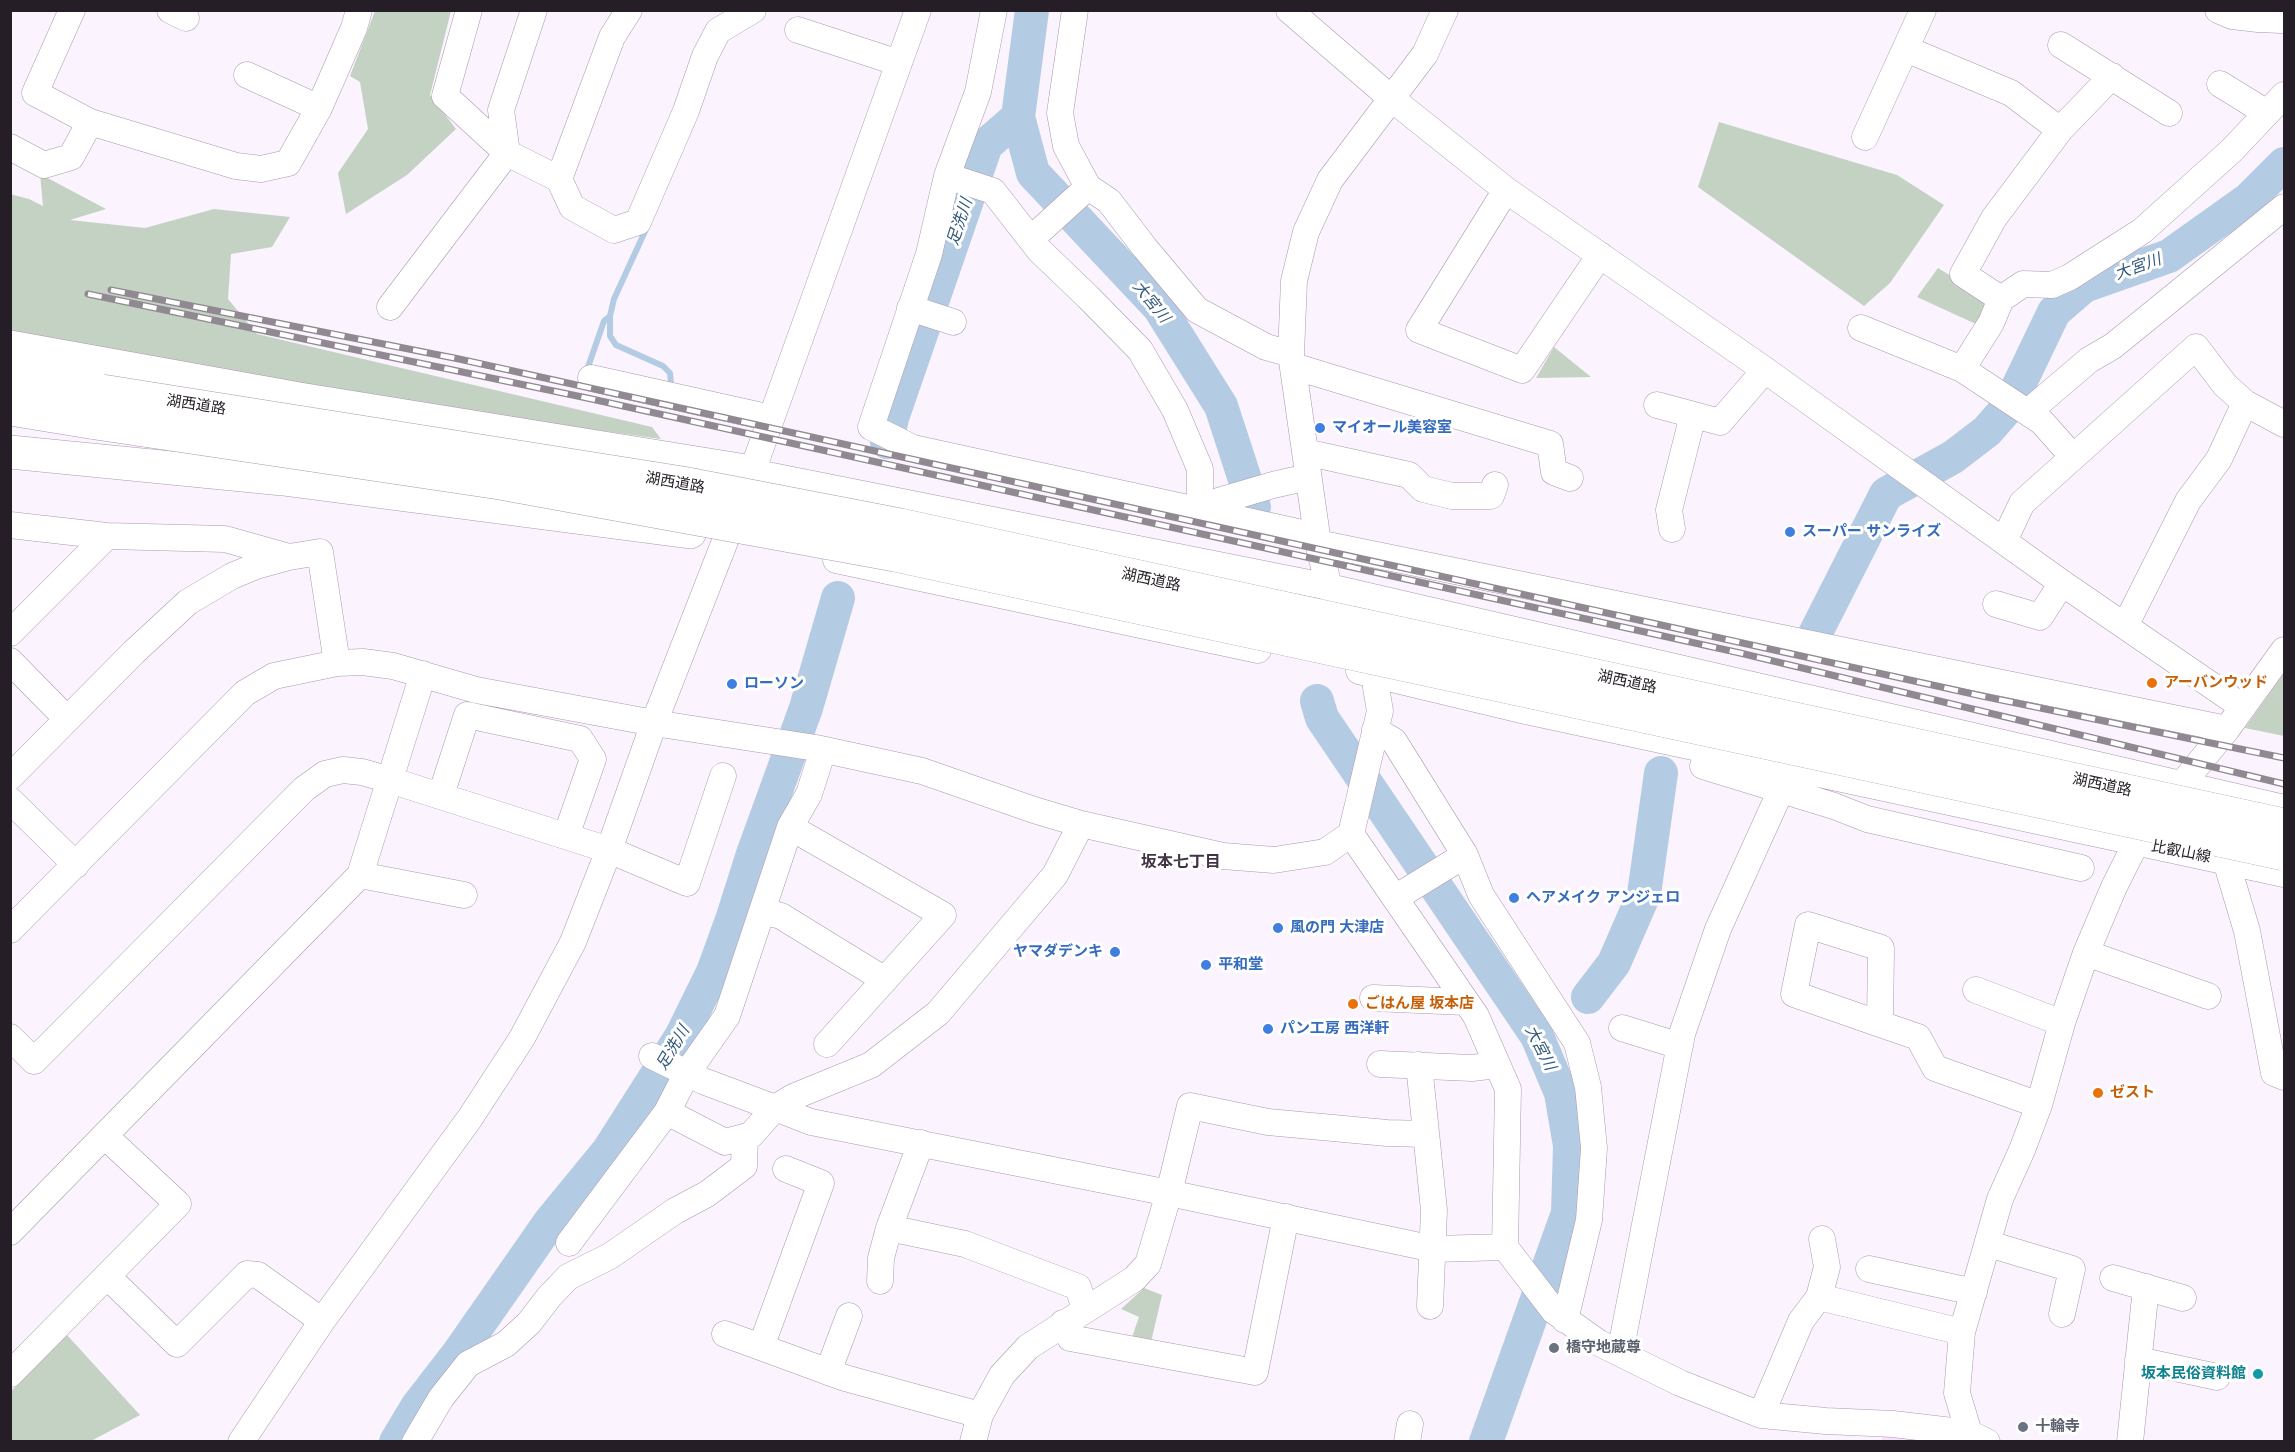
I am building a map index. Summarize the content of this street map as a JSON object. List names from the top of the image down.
{
  "streets": {
    "highway": ["湖西道路"],
    "street": ["比叡山線"]
  },
  "districts": ["坂本七丁目"],
  "water": ["足洗川", "大宮川"],
  "places": [
    "マイオール美容室",
    "スーパー サンライズ",
    "アーバンウッド",
    "ローソン",
    "ヘアメイク アンジェロ",
    "風の門 大津店",
    "ヤマダデンキ",
    "平和堂",
    "ごはん屋 坂本店",
    "パン工房 西洋軒",
    "ゼスト",
    "橋守地蔵尊",
    "坂本民俗資料館",
    "十輪寺"
  ]
}
